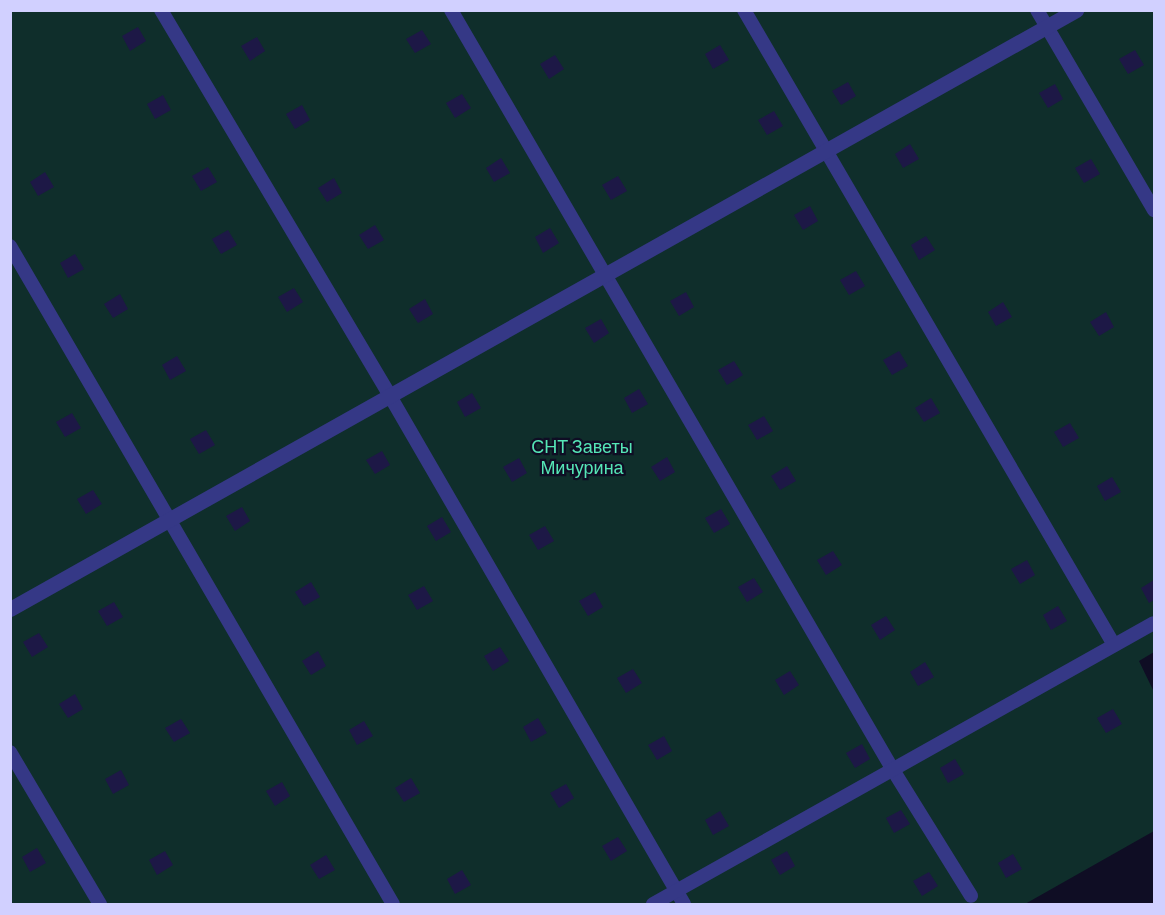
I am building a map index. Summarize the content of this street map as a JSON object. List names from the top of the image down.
{
  "parks": ["СНТ Заветы Мичурина"]
}
